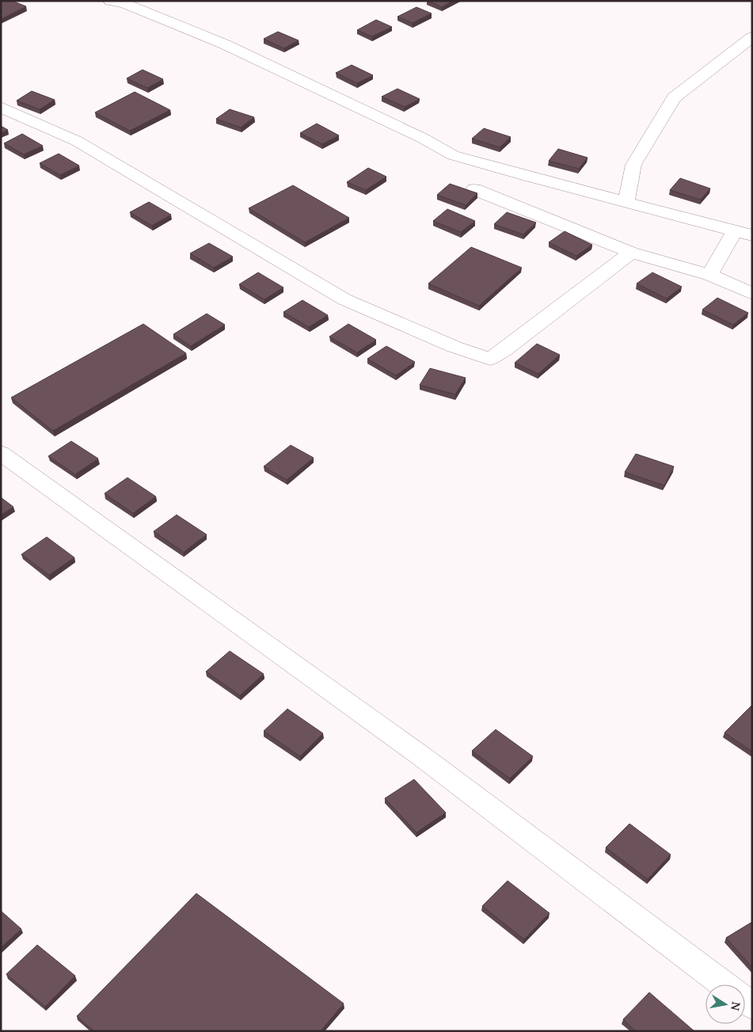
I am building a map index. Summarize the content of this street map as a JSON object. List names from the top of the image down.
{
  "north": "right"
}
